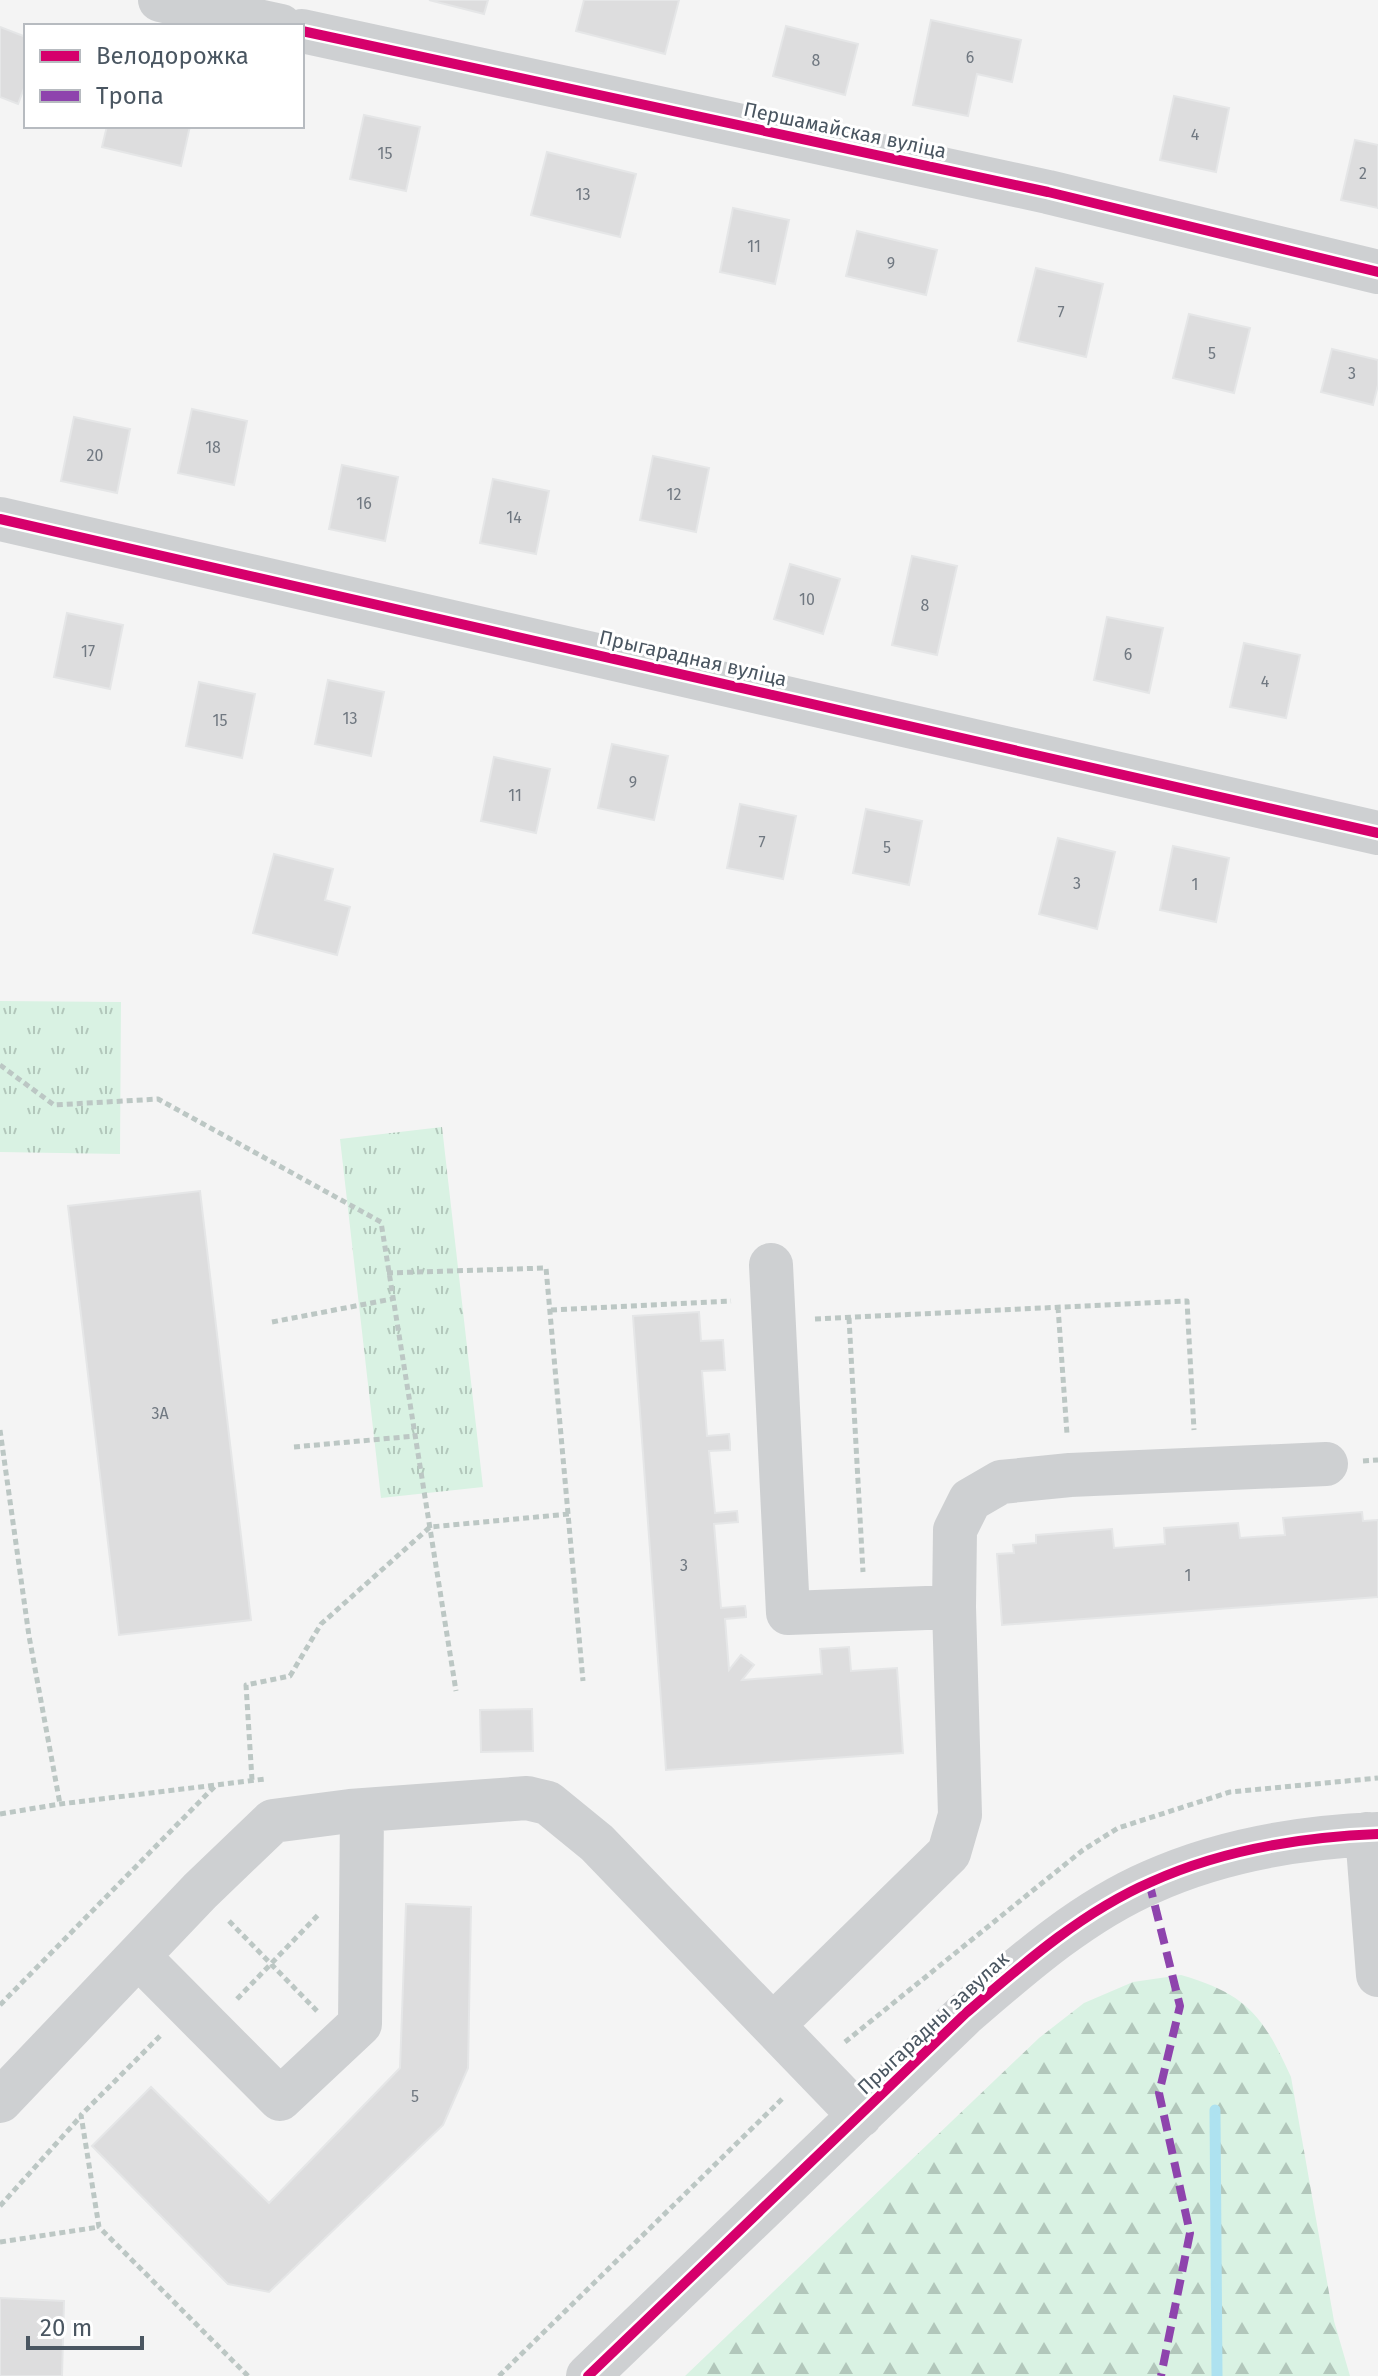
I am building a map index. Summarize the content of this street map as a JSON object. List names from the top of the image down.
{
  "streets": {
    "street": ["Першамайская вуліца", "Прыгарадная вуліца", "Прыгарадны завулак"]
  },
  "house_numbers": [
    "6",
    "8",
    "4",
    "15",
    "2",
    "13",
    "11",
    "9",
    "7",
    "5",
    "3",
    "18",
    "20",
    "12",
    "16",
    "14",
    "10",
    "8",
    "17",
    "6",
    "4",
    "13",
    "15",
    "9",
    "11",
    "7",
    "5",
    "3",
    "1",
    "3A",
    "3",
    "1",
    "5"
  ],
  "legend": ["Велодорожка", "Тропа"],
  "scale_bar": "20 m"
}
